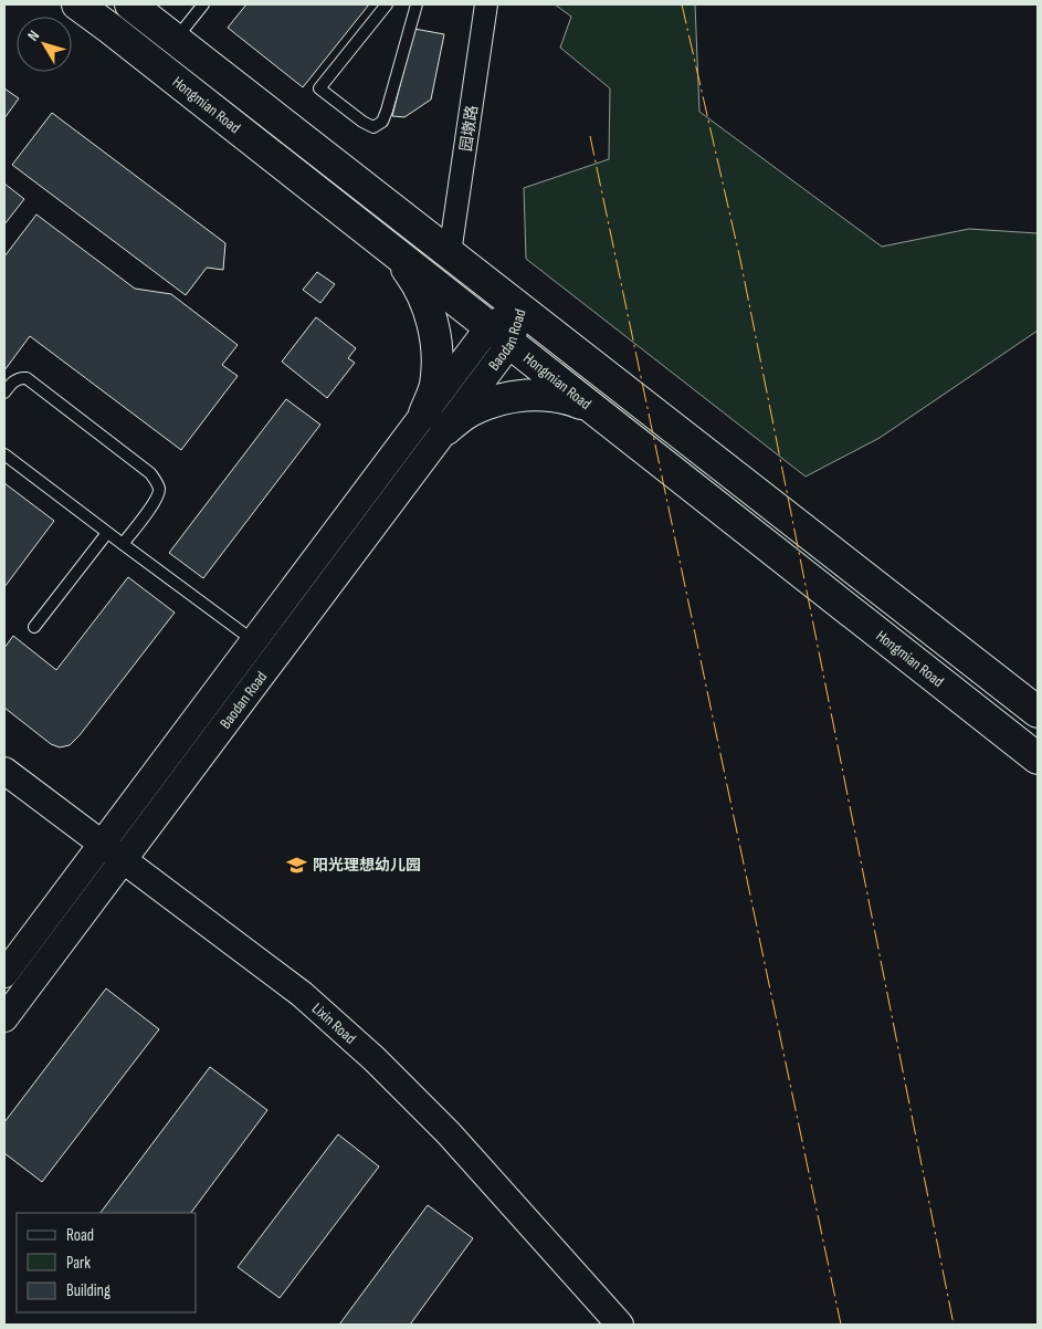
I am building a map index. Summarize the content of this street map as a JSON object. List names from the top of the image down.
{
  "streets": {
    "main road": ["Hongmian Road"],
    "street": ["园墩路", "Baodan Road", "Lixin Road"]
  },
  "crossings": [
    ["Hongmian Road", "Baodan Road"],
    ["Baodan Road", "Lixin Road"]
  ],
  "places": {
    "school or university": ["阳光理想幼儿园"]
  },
  "legend": ["Road", "Park", "Building"],
  "north": "top left"
}
